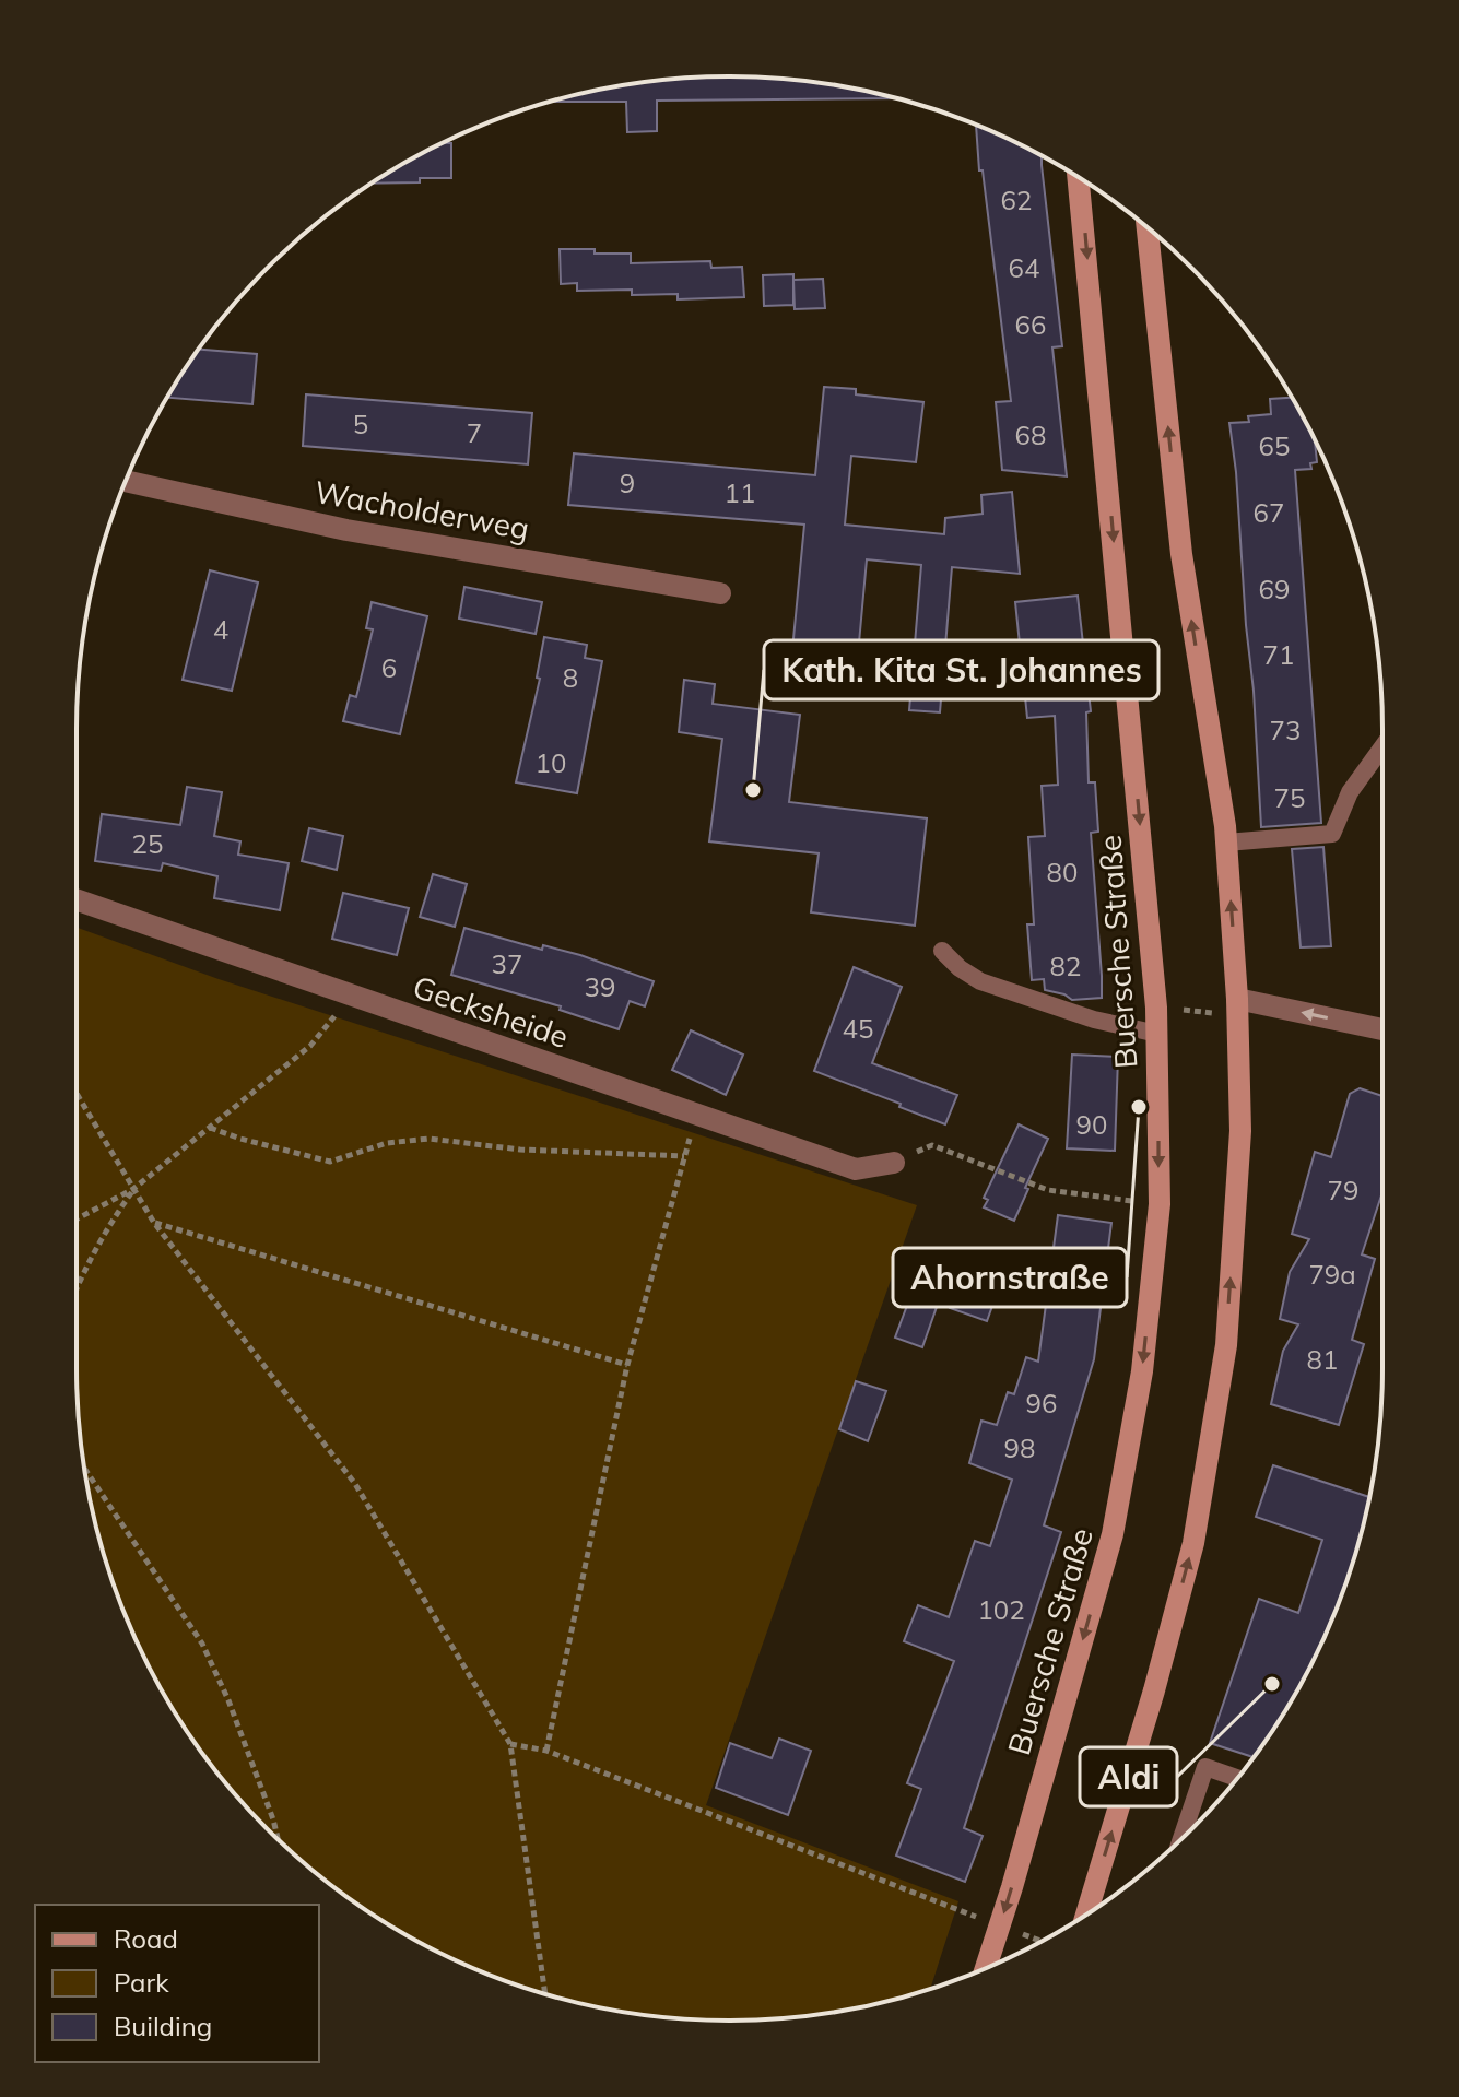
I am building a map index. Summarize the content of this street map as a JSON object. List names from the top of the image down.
{
  "streets": {
    "main road": ["Buersche Straße"],
    "street": ["Wacholderweg", "Gecksheide"]
  },
  "places": ["Kath. Kita St. Johannes", "Ahornstraße", "Aldi"],
  "house_numbers": [
    "62",
    "64",
    "66",
    "5",
    "7",
    "68",
    "65",
    "9",
    "11",
    "67",
    "69",
    "4",
    "71",
    "6",
    "8",
    "73",
    "10",
    "75",
    "25",
    "80",
    "37",
    "82",
    "39",
    "45",
    "90",
    "79",
    "79a",
    "81",
    "96",
    "98",
    "102"
  ],
  "legend": ["Road", "Park", "Building"]
}
